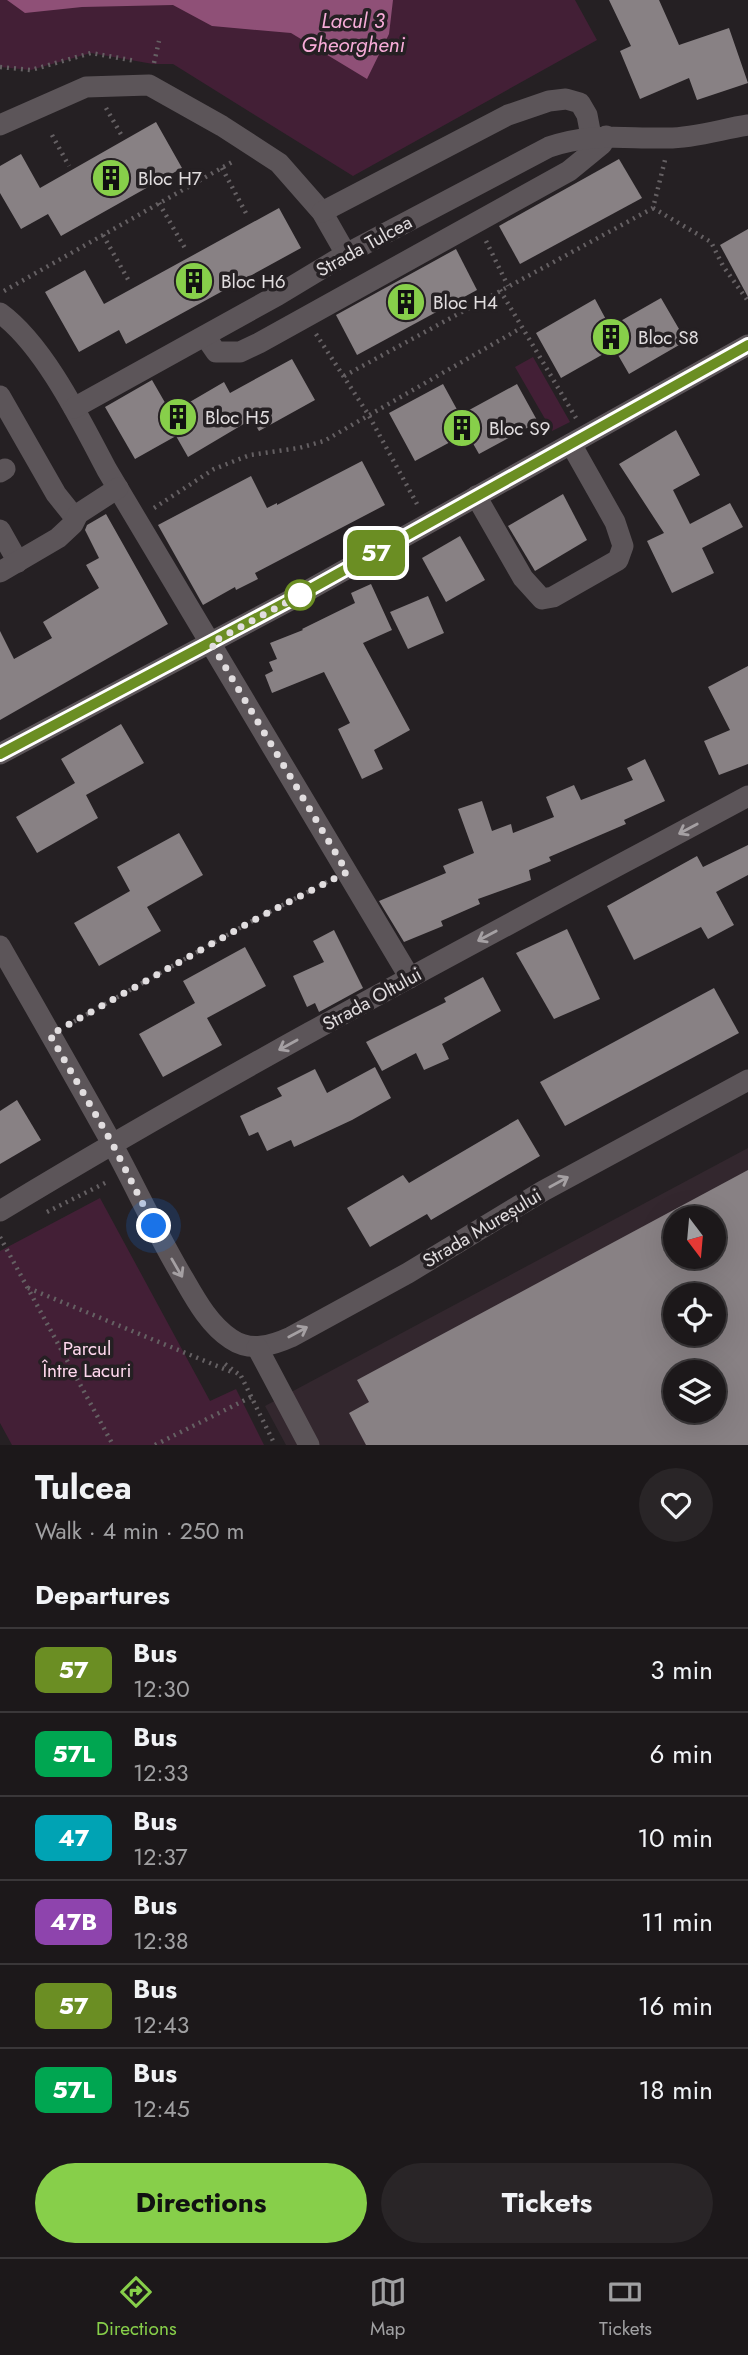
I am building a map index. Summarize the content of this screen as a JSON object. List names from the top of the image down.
{
  "streets": {
    "street": ["Strada Tulcea", "Strada Oltului", "Strada Mureșului"]
  },
  "one_way": ["Strada Oltului", "Strada Mureșului"],
  "water": ["Lacul 3 Gheorgheni"],
  "parks": ["Parcul Între Lacuri"],
  "places": {
    "building": [
      "Bloc H7",
      "Bloc H6",
      "Bloc H4",
      "Bloc S8",
      "Bloc H5",
      "Bloc S9"
    ]
  },
  "lines": ["bus line 57"],
  "north": "bottom",
  "page": {
    "on_map": "57",
    "heading": [
      ["Tulcea", "Walk · 4 min · 250 m"],
      "Departures"
    ],
    "list": [
      {
        "mark": "57",
        "name": "Bus",
        "note": "12:30",
        "value": "3 min"
      },
      {
        "mark": "57L",
        "name": "Bus",
        "note": "12:33",
        "value": "6 min"
      },
      {
        "mark": "47",
        "name": "Bus",
        "note": "12:37",
        "value": "10 min"
      },
      {
        "mark": "47B",
        "name": "Bus",
        "note": "12:38",
        "value": "11 min"
      },
      {
        "mark": "57",
        "name": "Bus",
        "note": "12:43",
        "value": "16 min"
      },
      {
        "mark": "57L",
        "name": "Bus",
        "note": "12:45",
        "value": "18 min"
      }
    ],
    "buttons": ["Directions", "Tickets"],
    "tabs": ["Directions", "Map", "Tickets"]
  }
}
